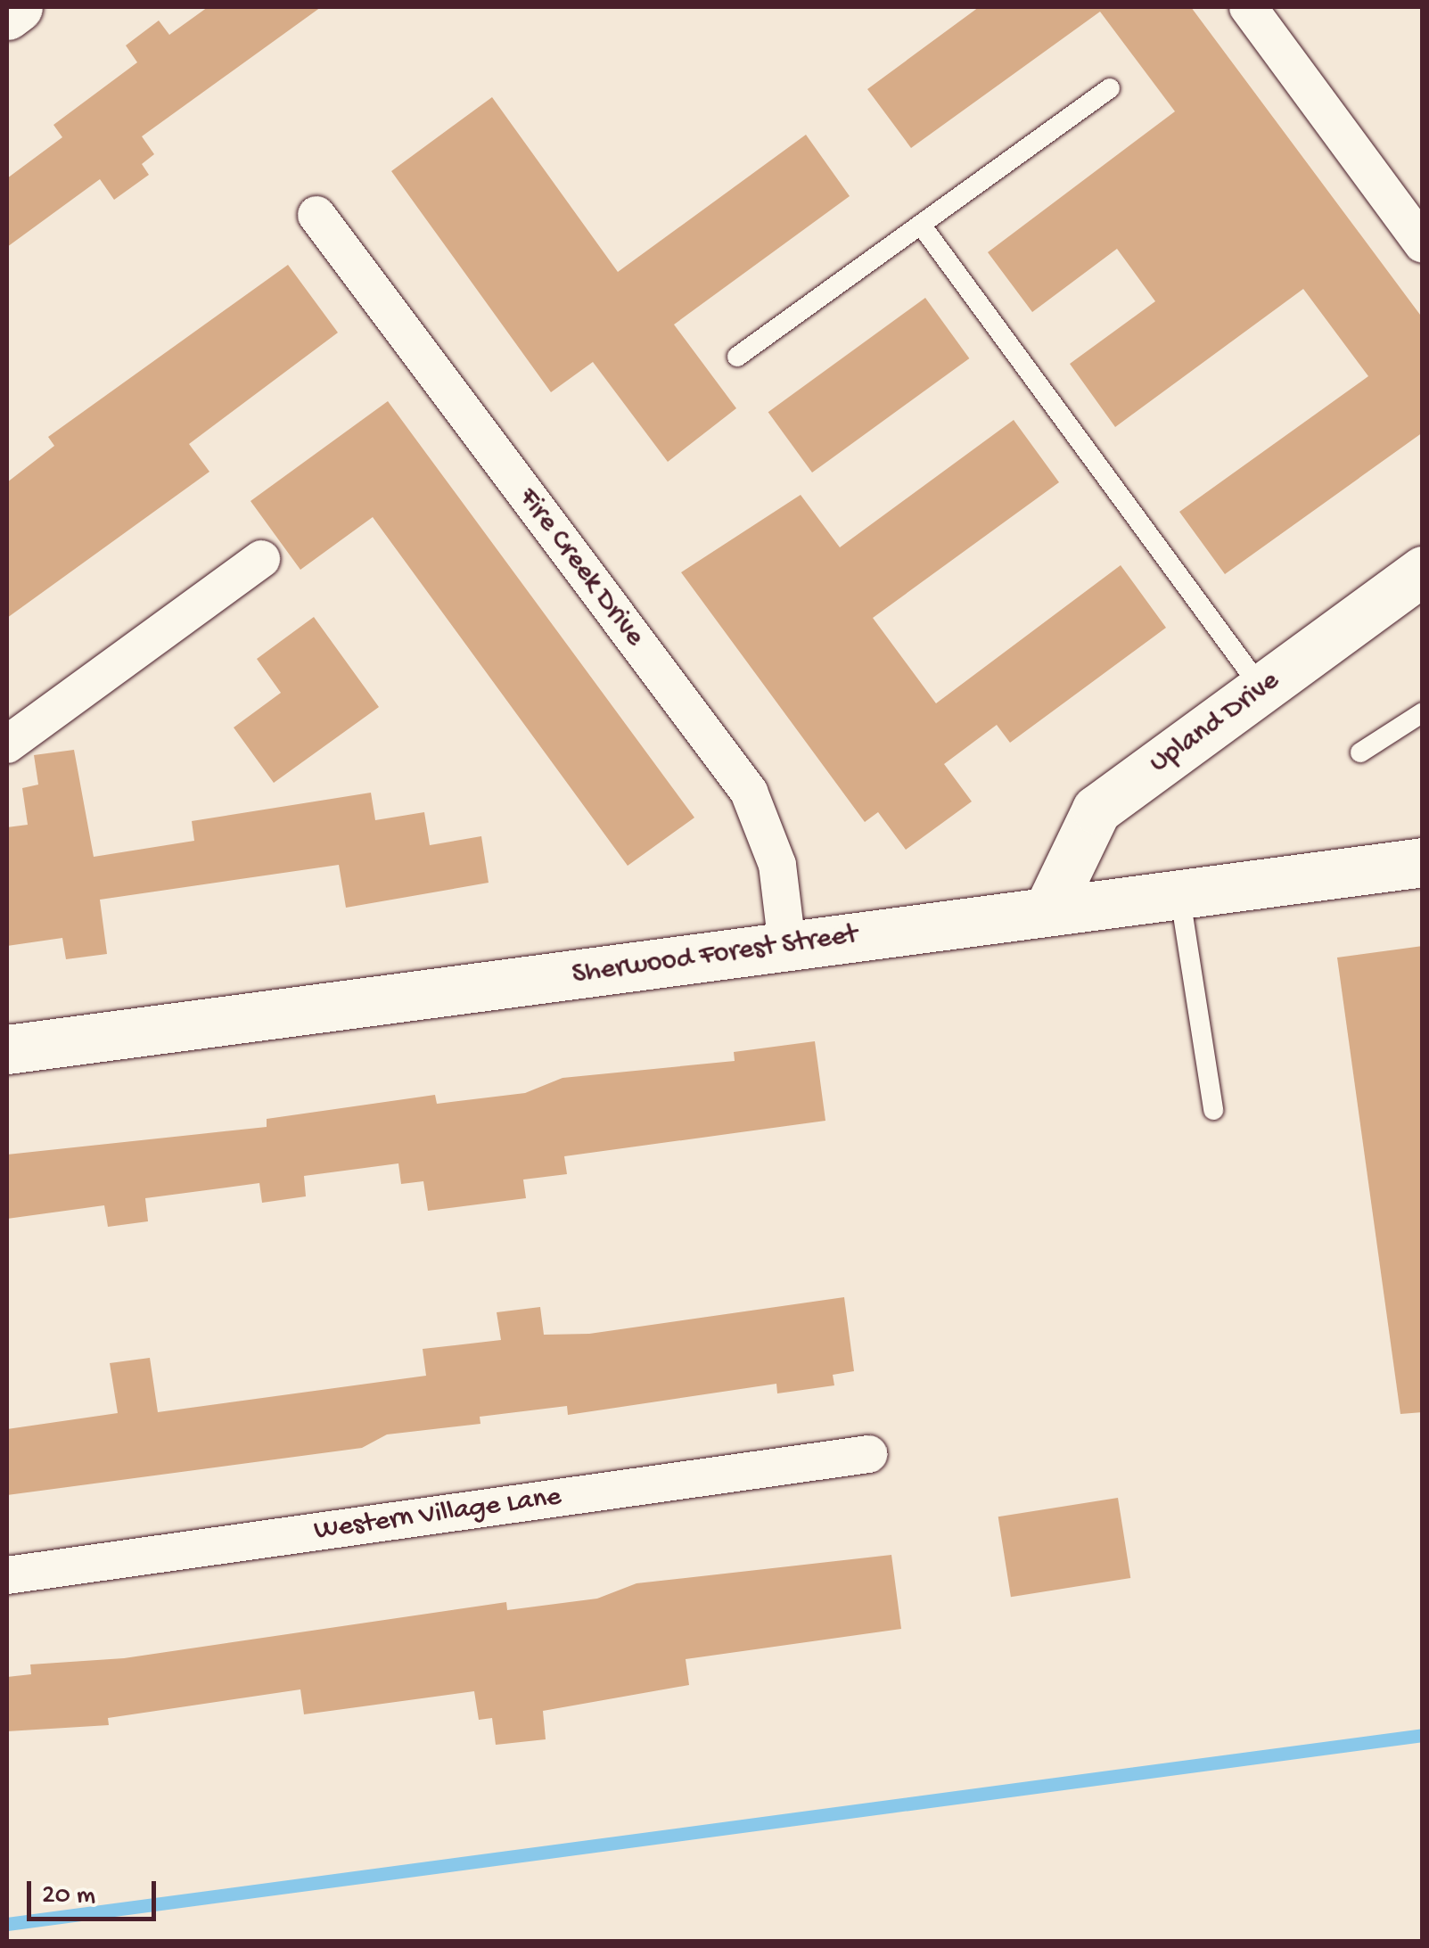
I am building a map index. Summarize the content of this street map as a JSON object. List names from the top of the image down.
{
  "streets": {
    "street": [
      "Fire Creek Drive",
      "Upland Drive",
      "Sherwood Forest Street",
      "Western Village Lane"
    ]
  },
  "crossings": [
    ["Fire Creek Drive", "Sherwood Forest Street"],
    ["Upland Drive", "Sherwood Forest Street"]
  ],
  "scale_bar": "20 m"
}
